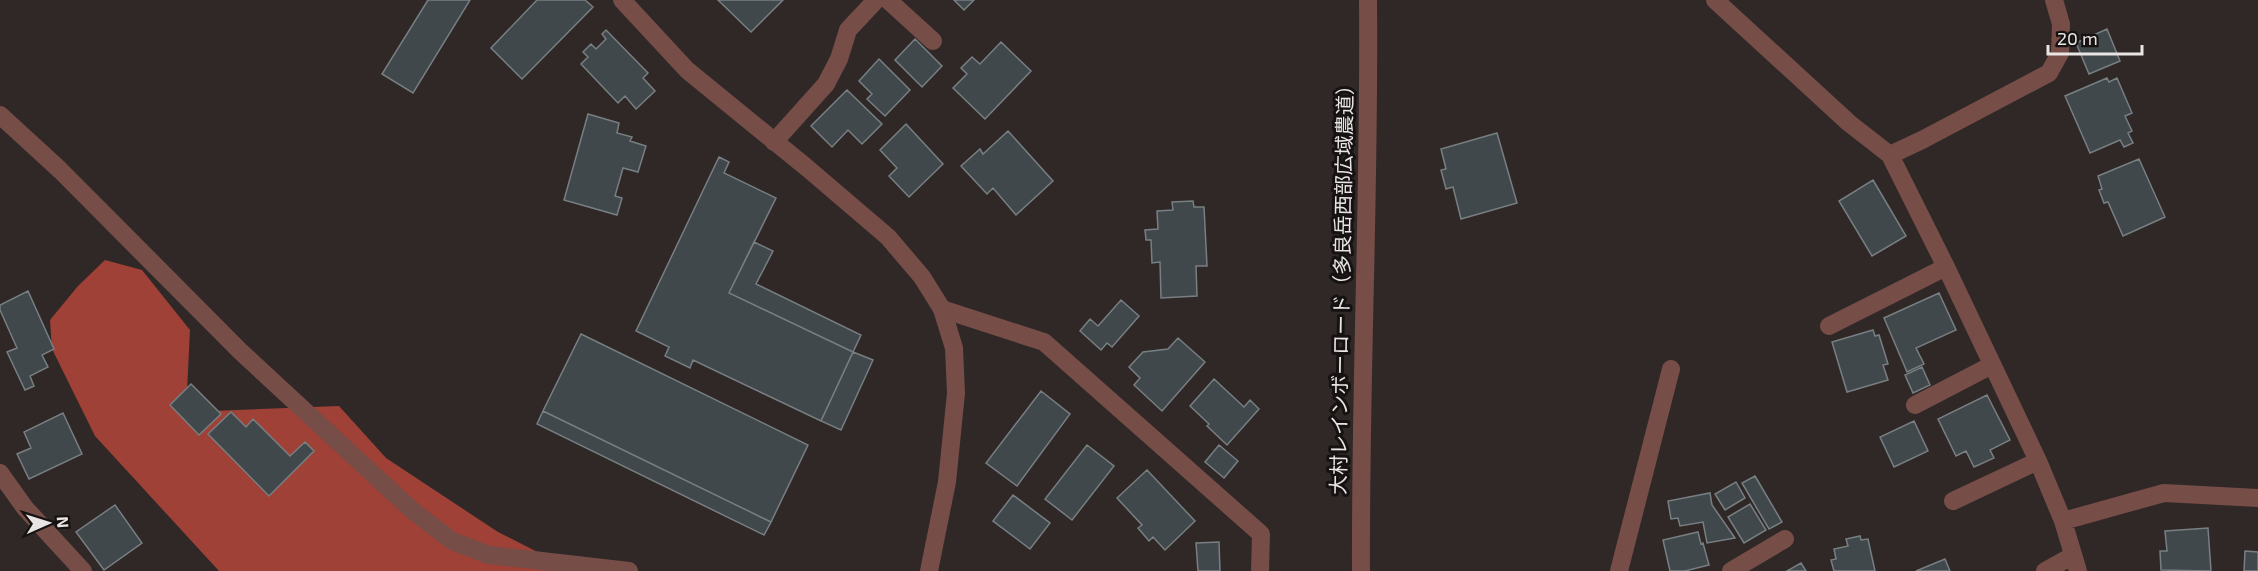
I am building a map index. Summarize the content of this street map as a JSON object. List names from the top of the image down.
{
  "streets": {
    "street": ["大村レインボーロード（多良岳西部広域農道）"]
  },
  "scale_bar": "20 m",
  "north": "right"
}
